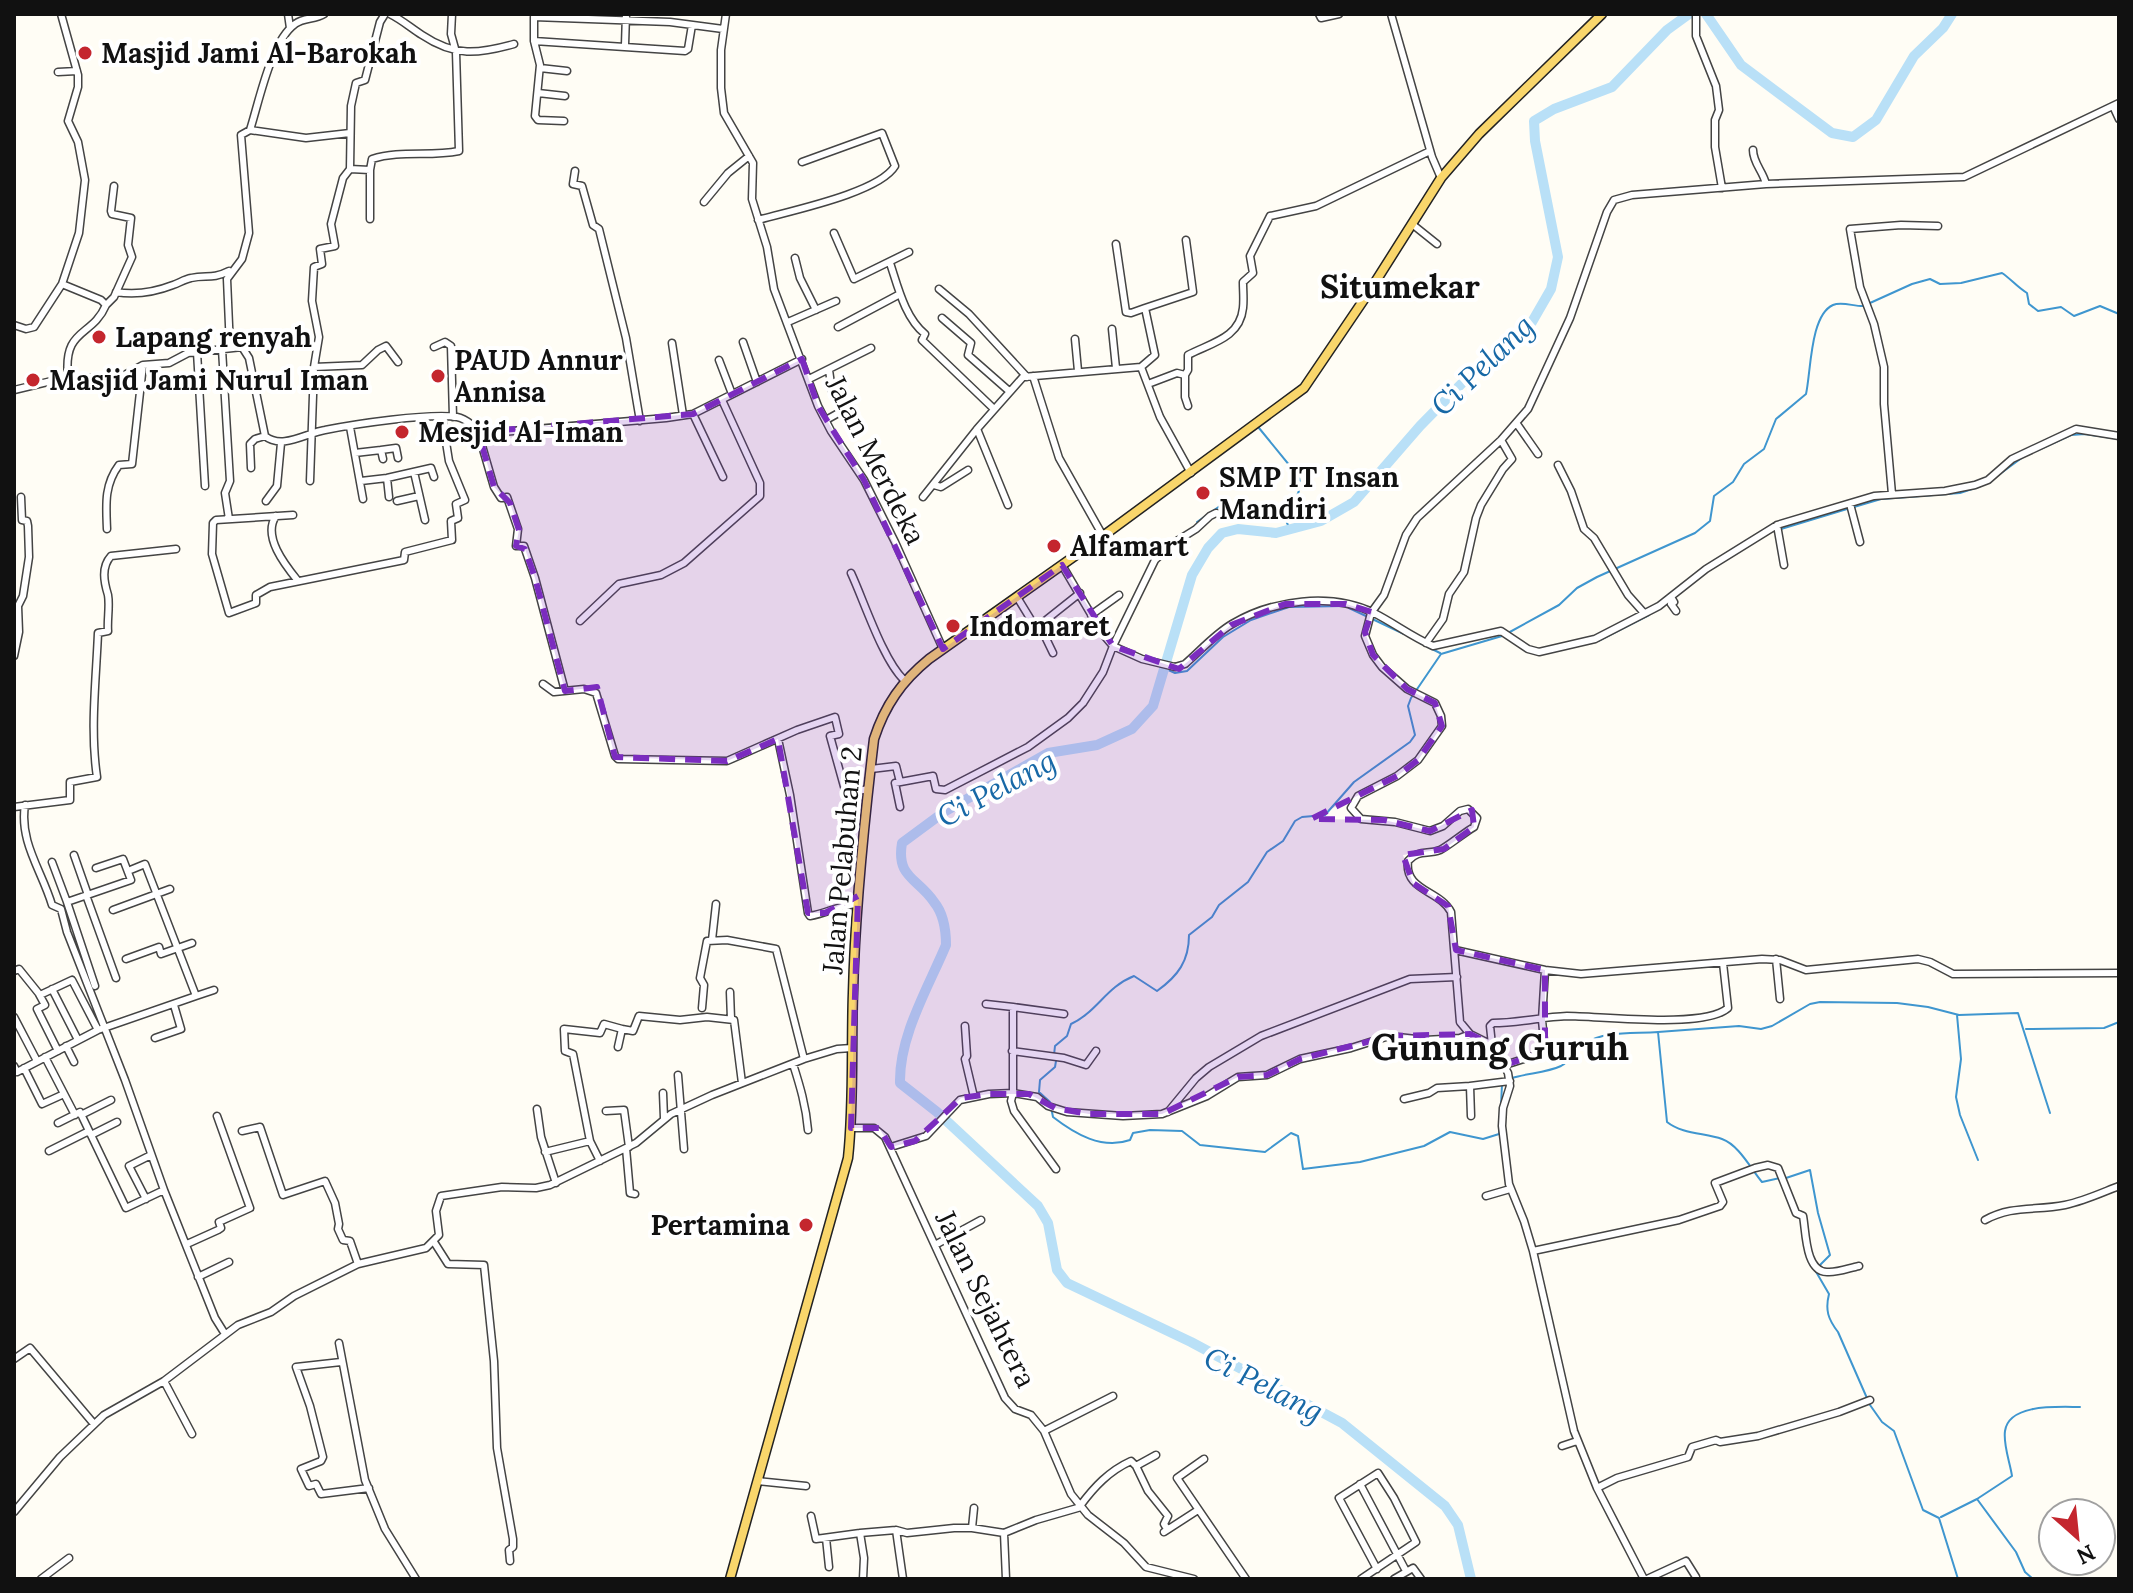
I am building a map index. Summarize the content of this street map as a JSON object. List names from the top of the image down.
{
  "streets": {
    "main road": ["Jalan Pelabuhan 2"],
    "street": ["Jalan Merdeka", "Jalan Sejahtera"]
  },
  "crossings": [
    ["Jalan Merdeka", "Jalan Pelabuhan 2"]
  ],
  "districts": ["Situmekar", "Gunung Guruh"],
  "water": ["Ci Pelang"],
  "places": [
    "Masjid Jami Al-Barokah",
    "Lapang renyah",
    "PAUD Annur Annisa",
    "Masjid Jami Nurul Iman",
    "Mesjid Al-Iman",
    "SMP IT Insan Mandiri",
    "Alfamart",
    "Indomaret",
    "Pertamina"
  ],
  "north": "bottom right"
}
